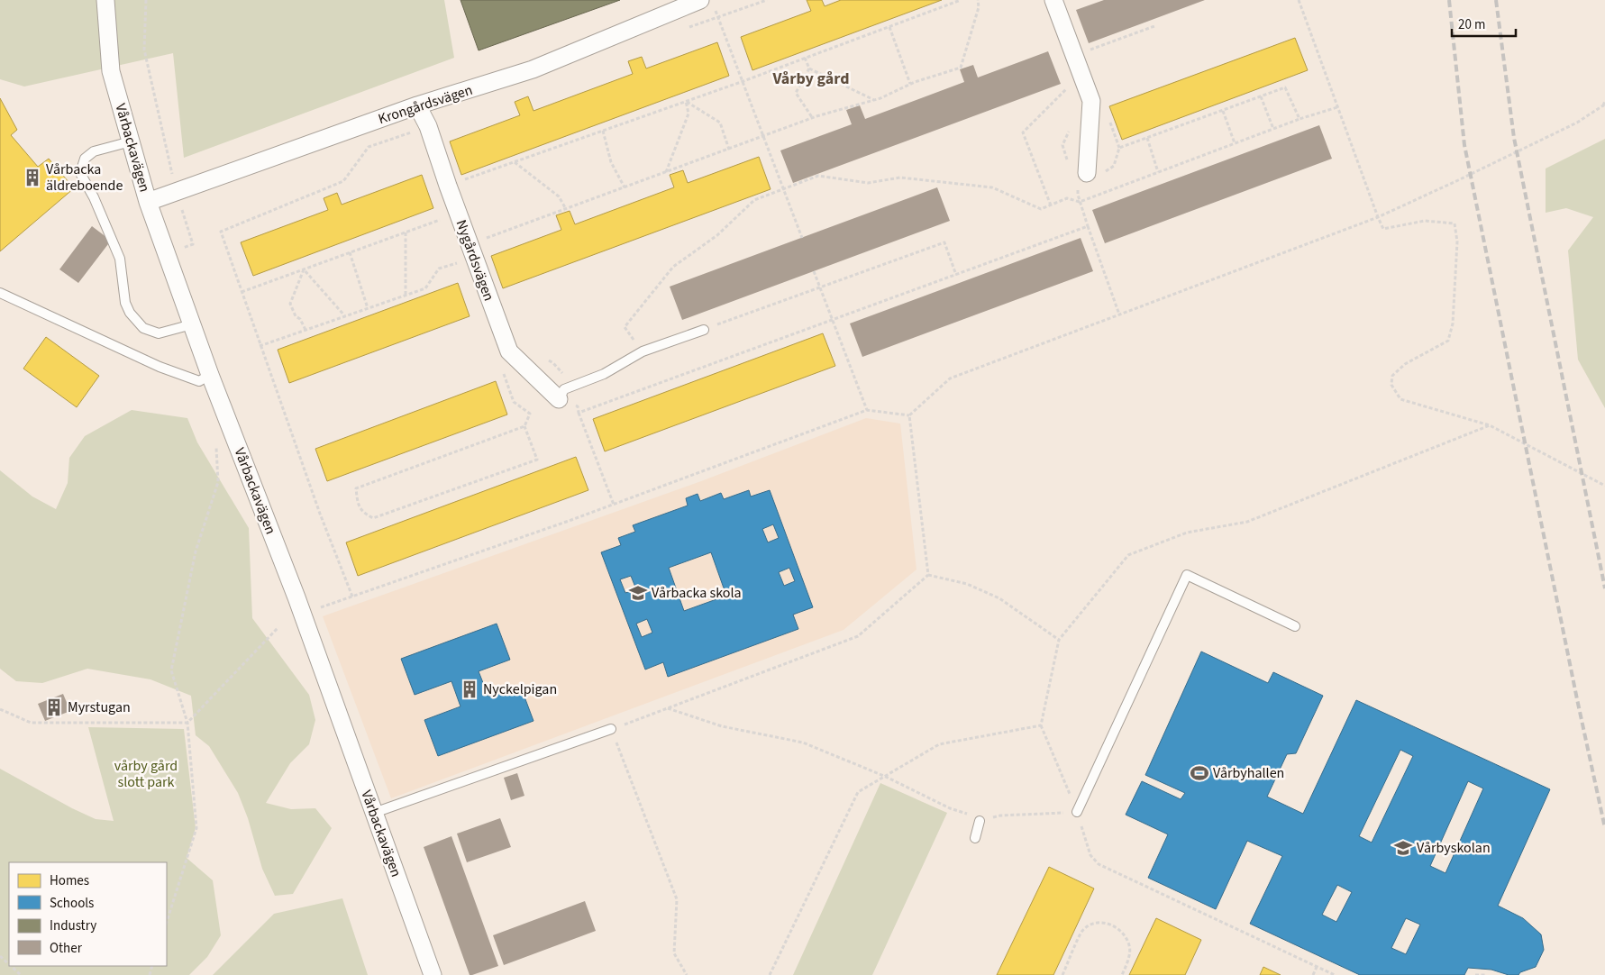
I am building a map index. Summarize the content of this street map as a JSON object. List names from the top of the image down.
{
  "streets": {
    "street": ["Krongårdsvägen", "Vårbackavägen", "Nygårdsvägen"]
  },
  "crossings": [
    ["Krongårdsvägen", "Vårbackavägen"],
    ["Krongårdsvägen", "Nygårdsvägen"]
  ],
  "districts": ["Vårby gård"],
  "parks": ["vårby gård slott park"],
  "places": {
    "building": ["Vårbacka äldreboende", "Nyckelpigan", "Myrstugan"],
    "school or university": ["Vårbacka skola", "Vårbyskolan"],
    "sports": ["Vårbyhallen"]
  },
  "legend": [
    "Homes",
    "Schools",
    "Industry",
    "Other"
  ],
  "scale_bar": "20 m"
}
